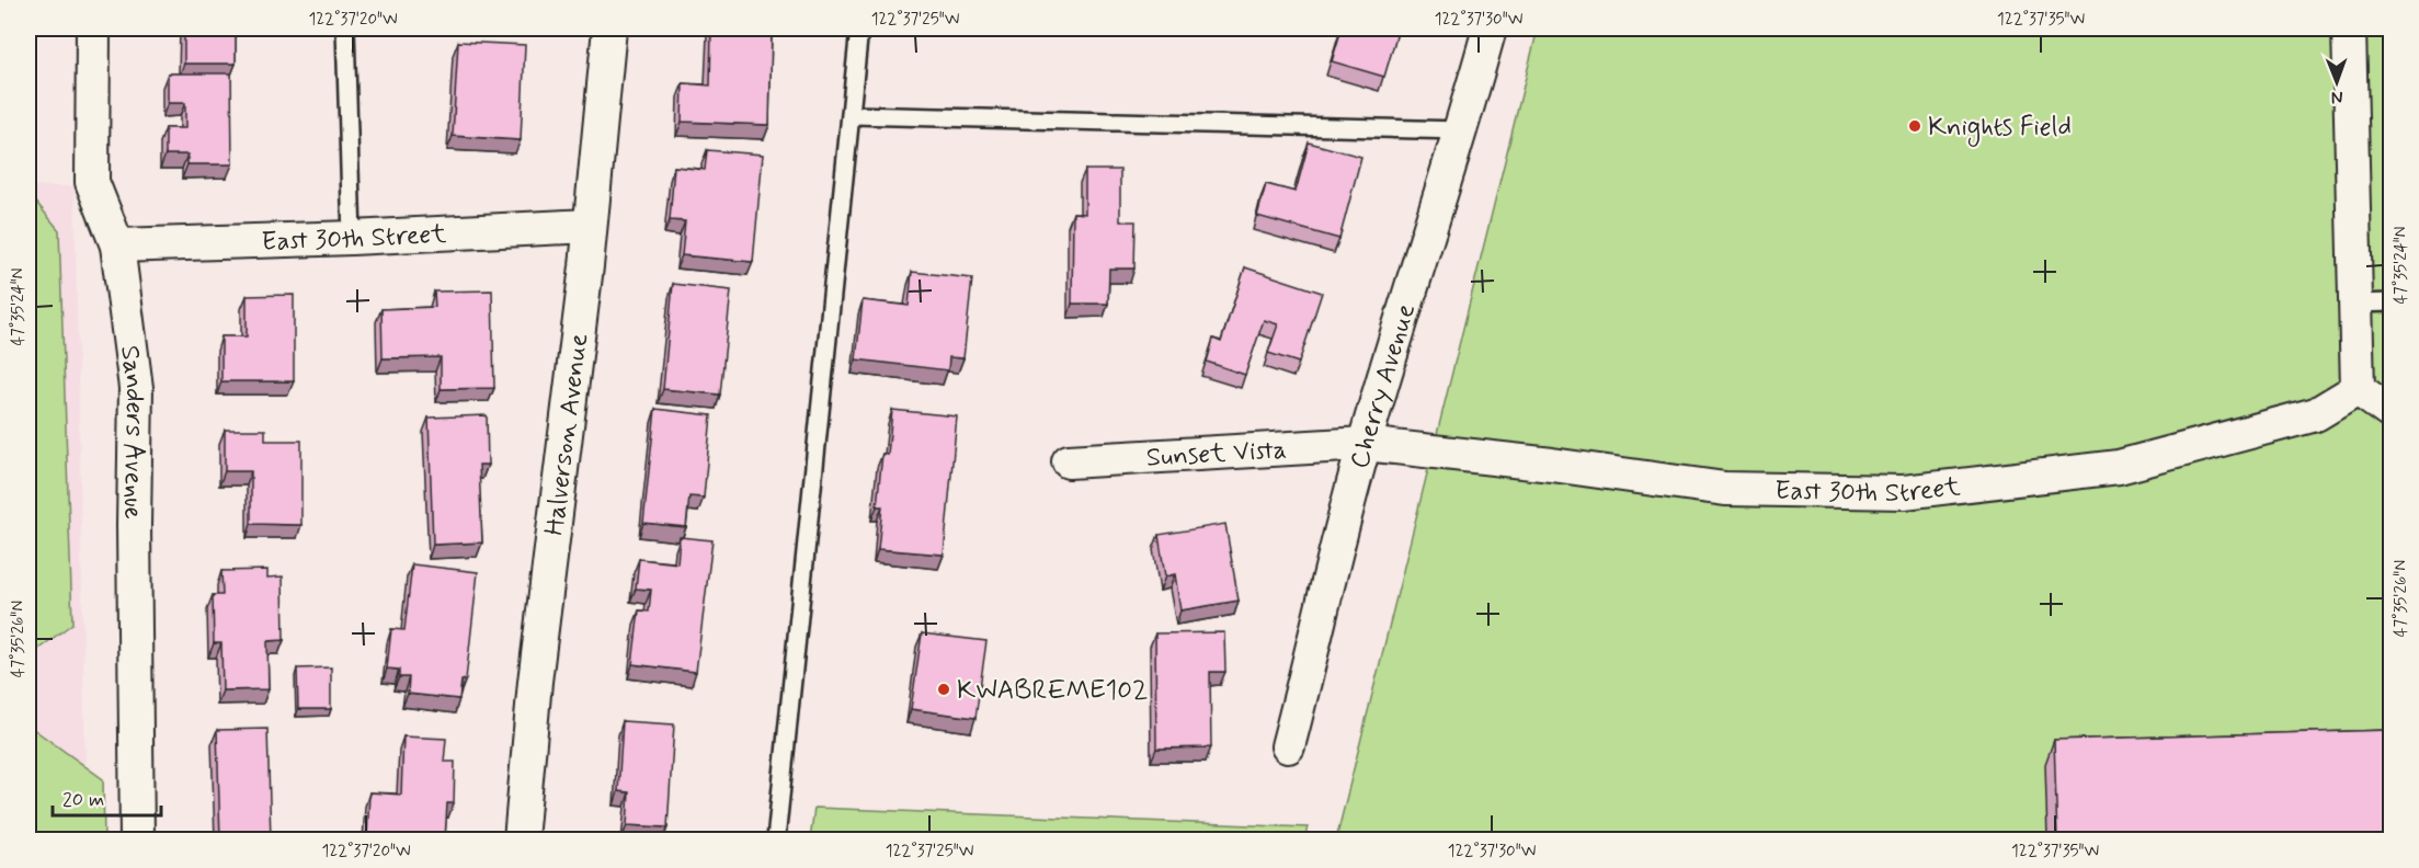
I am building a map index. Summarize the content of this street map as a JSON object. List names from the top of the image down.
{
  "streets": {
    "street": [
      "East 30th Street",
      "Cherry Avenue",
      "Sanders Avenue",
      "Halverson Avenue",
      "Sunset Vista"
    ]
  },
  "crossings": [
    ["East 30th Street", "Cherry Avenue"],
    ["East 30th Street", "Sanders Avenue"],
    ["East 30th Street", "Halverson Avenue"],
    ["East 30th Street", "Sunset Vista"],
    ["Cherry Avenue", "Sunset Vista"]
  ],
  "places": ["Knights Field", "KWABREME102"],
  "scale_bar": "20 m",
  "north": "bottom",
  "coordinates": [
    "122°37'20\"W",
    "122°37'25\"W",
    "122°37'30\"W",
    "122°37'35\"W",
    "47°35'24\"N",
    "47°35'26\"N"
  ]
}
